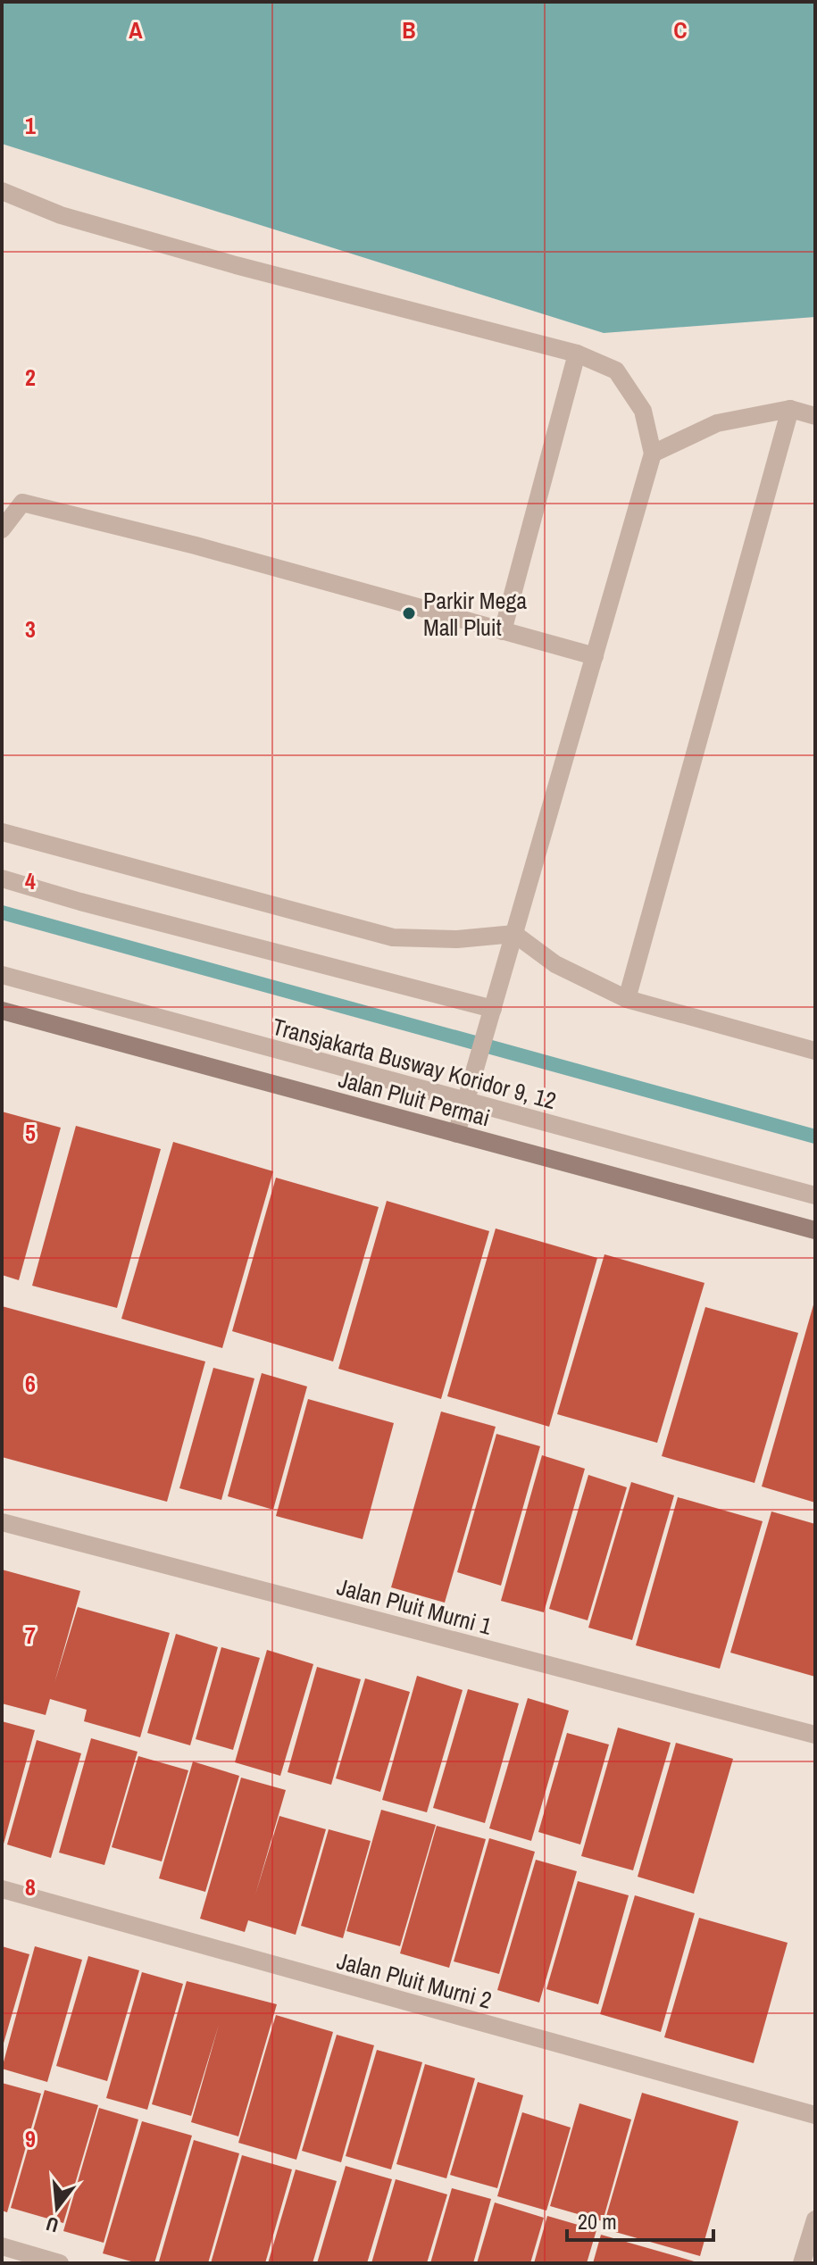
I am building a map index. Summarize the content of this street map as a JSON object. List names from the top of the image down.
{
  "streets": {
    "street": [
      "Transjakarta Busway Koridor 9, 12",
      "Jalan Pluit Permai",
      "Jalan Pluit Murni 1",
      "Jalan Pluit Murni 2"
    ]
  },
  "places": ["Parkir Mega Mall Pluit"],
  "scale_bar": "20 m",
  "north": "bottom",
  "grid": {
    "columns": ["A", "B", "C"],
    "rows": [
      "1",
      "2",
      "3",
      "4",
      "5",
      "6",
      "7",
      "8",
      "9"
    ]
  }
}
